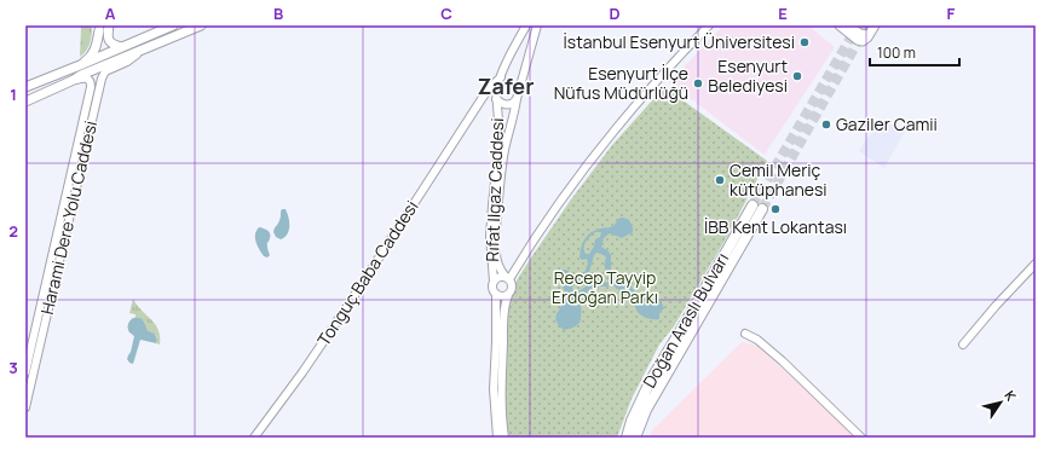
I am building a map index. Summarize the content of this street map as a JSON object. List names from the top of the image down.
{
  "streets": {
    "main road": ["Doğan Araslı Bulvarı"],
    "street": ["Rıfat Ilgaz Caddesi", "Harami Dere Yolu Caddesi", "Tonguç Baba Caddesi"]
  },
  "crossings": [
    ["Rıfat Ilgaz Caddesi", "Tonguç Baba Caddesi"]
  ],
  "districts": ["Zafer"],
  "parks": ["Recep Tayyip Erdoğan Parkı"],
  "places": [
    "İstanbul Esenyurt Üniversitesi",
    "Esenyurt Belediyesi",
    "Esenyurt İlçe Nüfus Müdürlüğü",
    "Gaziler Camii",
    "Cemil Meriç kütüphanesi",
    "İBB Kent Lokantası"
  ],
  "scale_bar": "100 m",
  "north": "top right",
  "grid": {
    "columns": [
      "A",
      "B",
      "C",
      "D",
      "E",
      "F"
    ],
    "rows": ["1", "2", "3"]
  }
}
